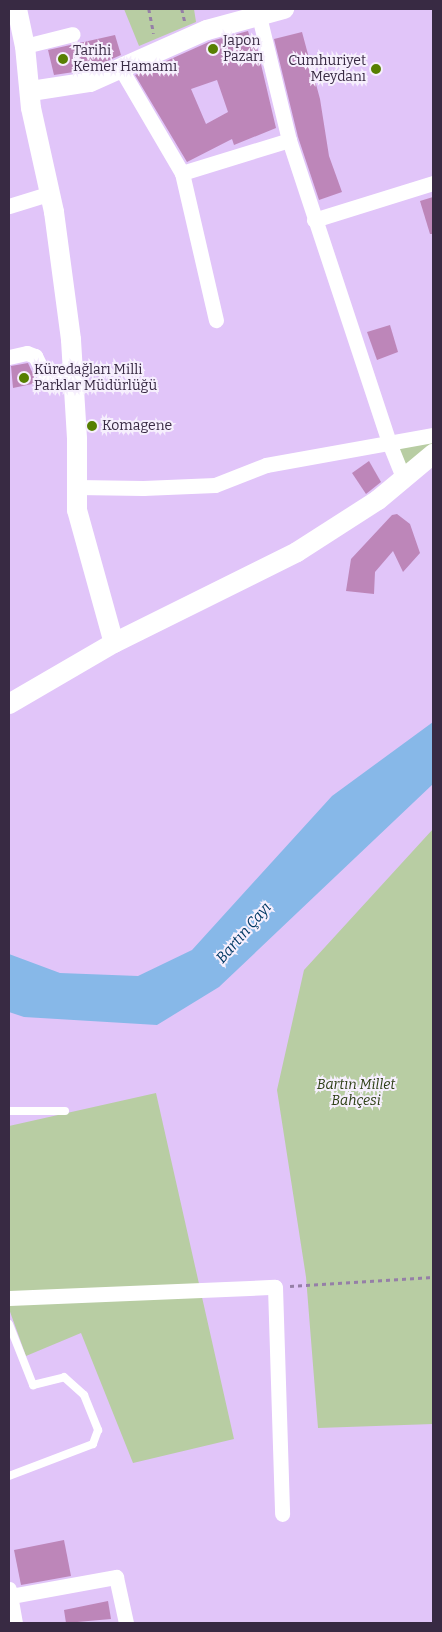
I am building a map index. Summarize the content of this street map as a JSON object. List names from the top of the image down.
{
  "water": ["Bartın Çayı"],
  "parks": ["Bartın Millet Bahçesi"],
  "places": [
    "Japon Pazarı",
    "Tarihi Kemer Hamamı",
    "Cumhuriyet Meydanı",
    "Küredağları Milli Parklar Müdürlüğü",
    "Komagene"
  ]
}
